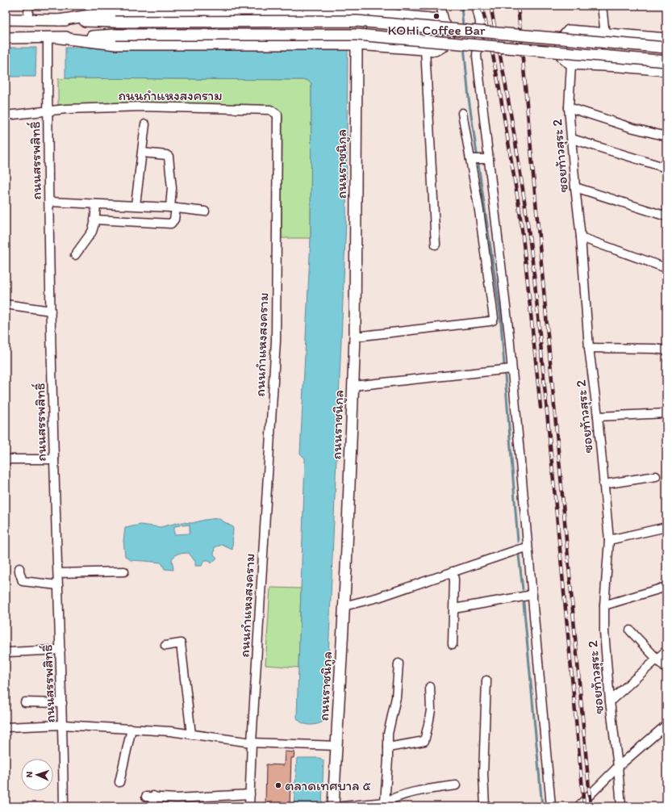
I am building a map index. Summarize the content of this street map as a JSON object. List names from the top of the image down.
{
  "streets": {
    "main road": ["ถนนราชนิกูล"],
    "street": ["ถนนกำแหงสงคราม", "ซอยท้าวสุระ 2", "ถนนสรรพสิทธิ์"]
  },
  "crossings": [
    ["ถนนกำแหงสงคราม", "ถนนสรรพสิทธิ์"]
  ],
  "places": ["KOHi Coffee Bar", "ตลาดเทศบาล ๕"],
  "north": "left"
}
